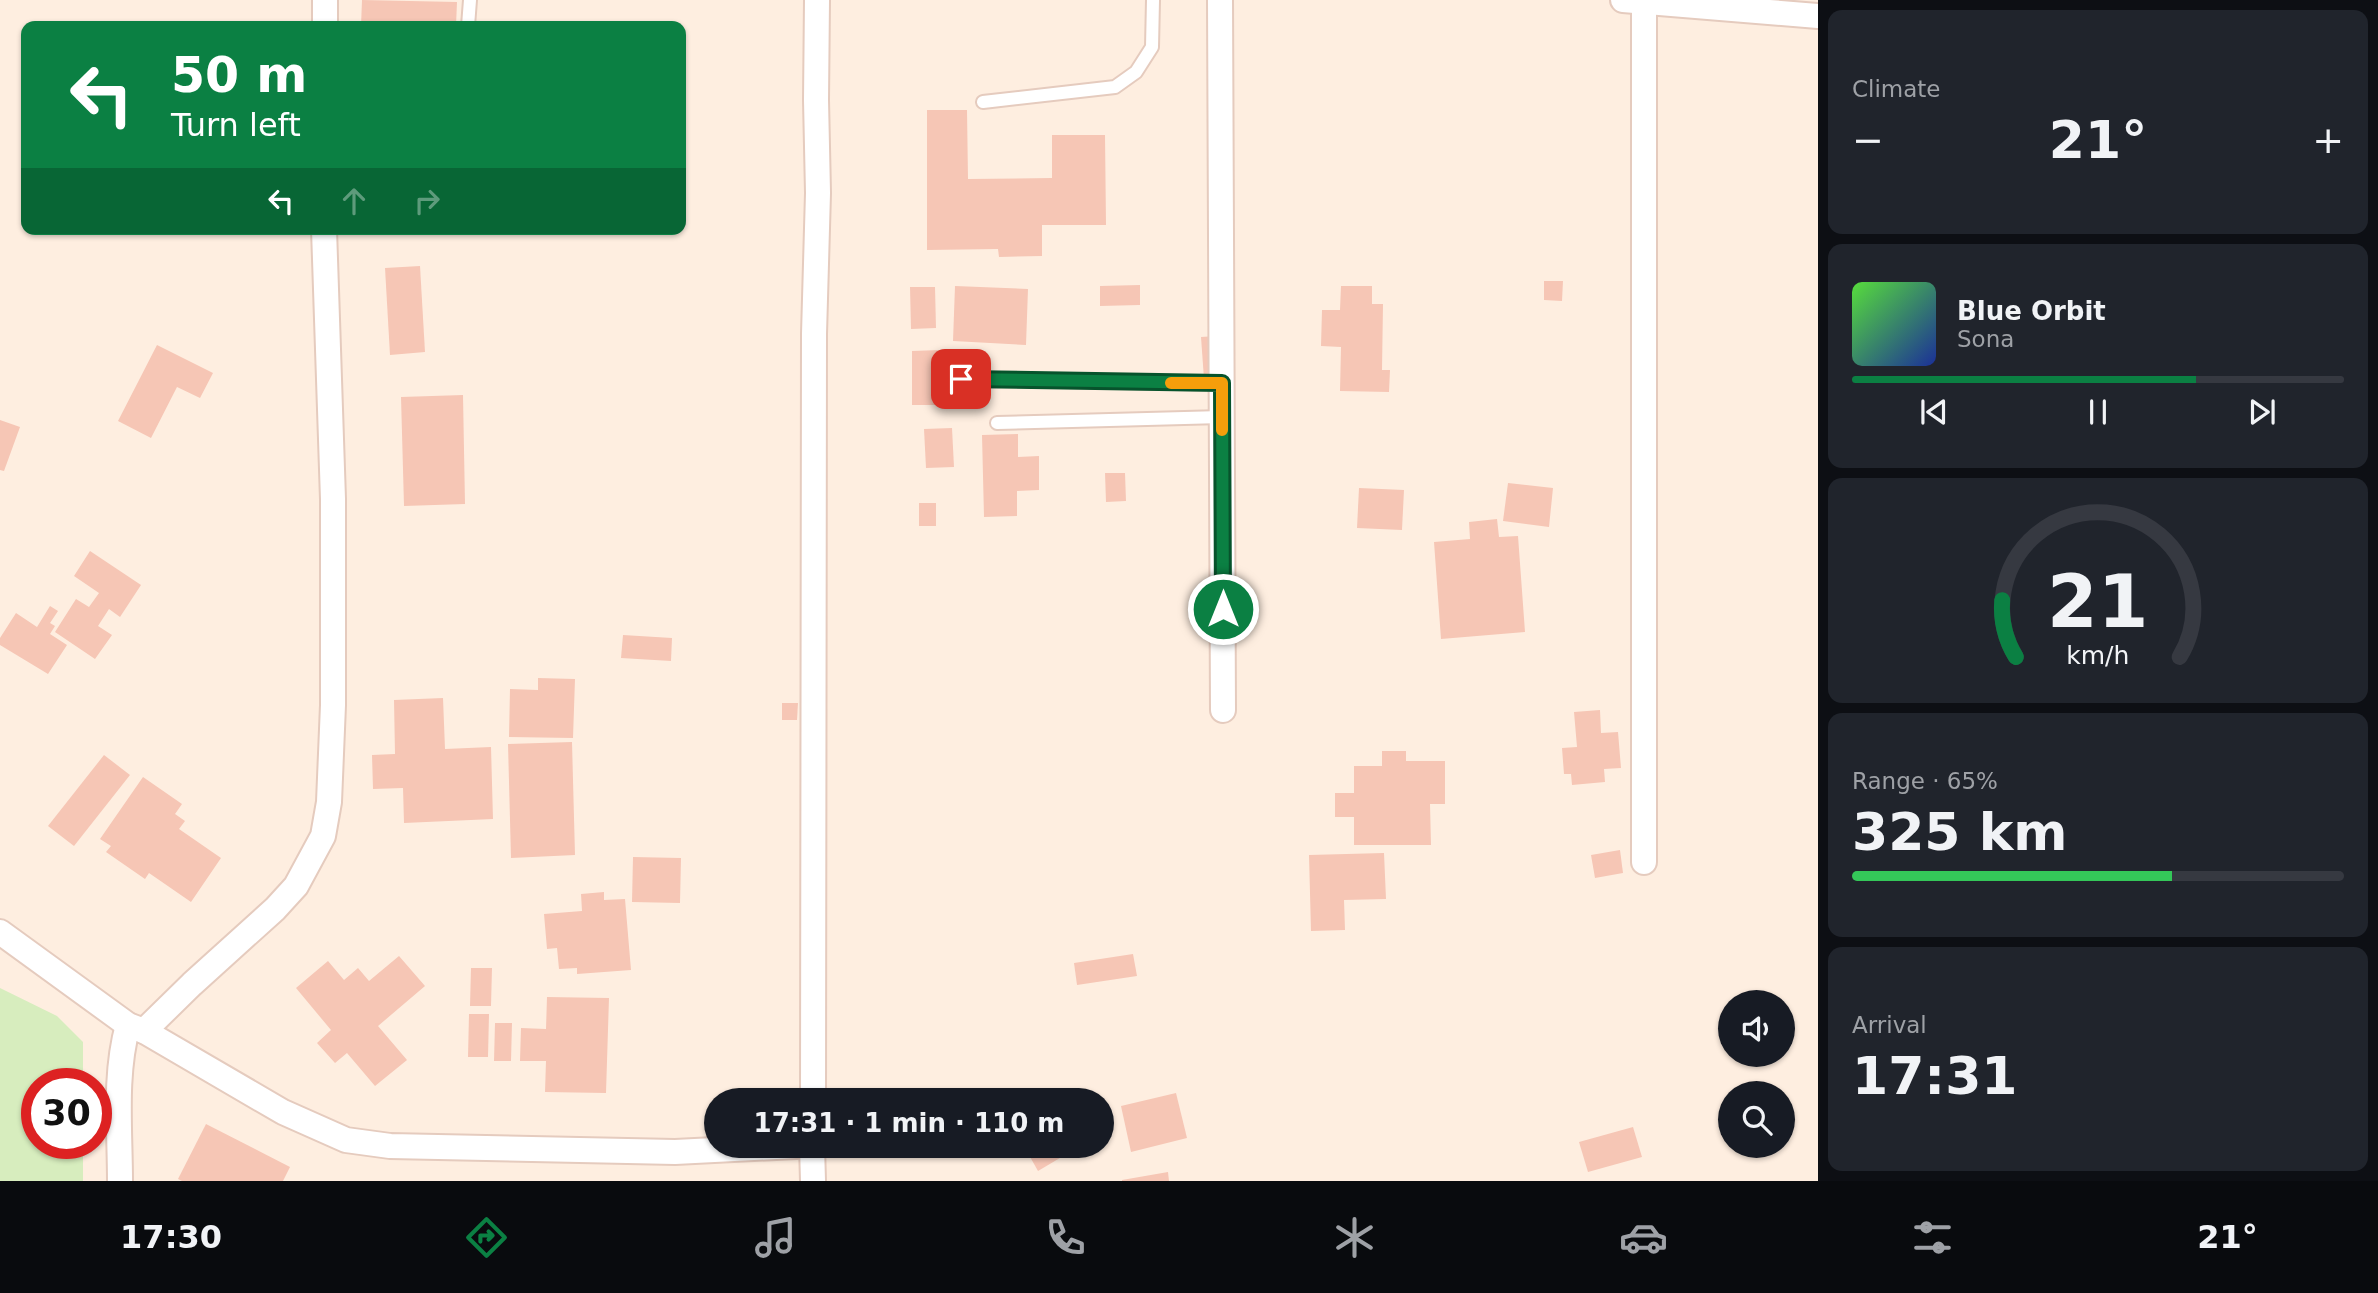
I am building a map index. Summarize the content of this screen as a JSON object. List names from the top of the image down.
{
  "page": {
    "tile": [
      "Climate",
      ["Range · 65%", "325 km"],
      ["Arrival", "17:31"]
    ],
    "turn": ["50 m", "Turn left"],
    "heat": ["−", "21°", "+"],
    "song": ["Blue Orbit", "Sona"],
    "limit": "30",
    "trip": "17:31 · 1 min · 110 m",
    "tabs": ["17:30", "21°"],
    "gauge": ["21", "km/h"]
  }
}
